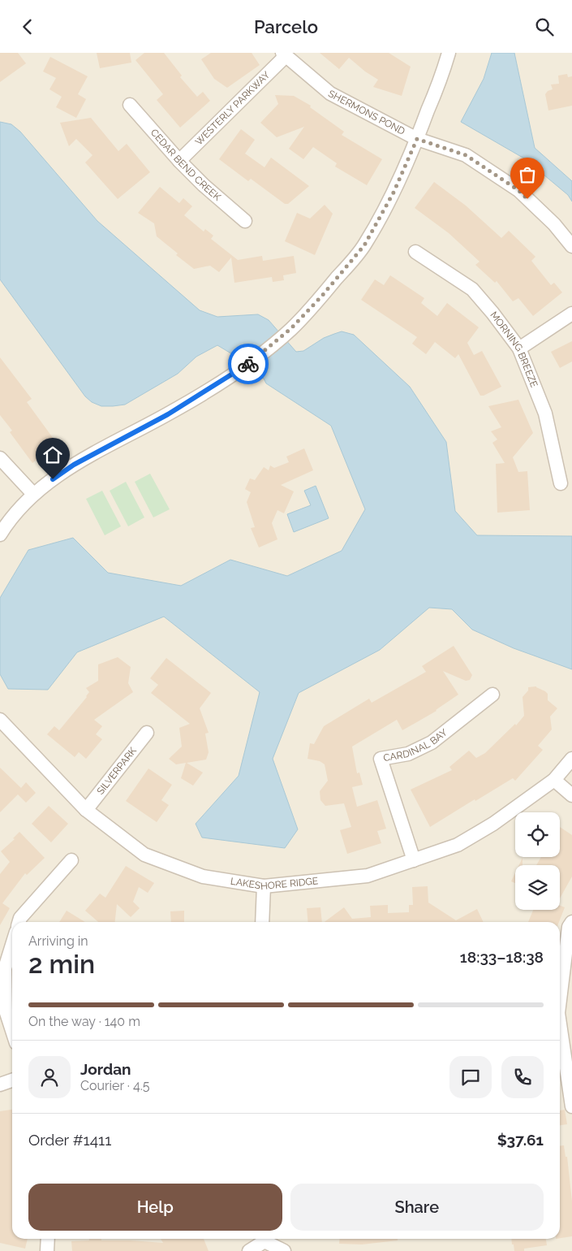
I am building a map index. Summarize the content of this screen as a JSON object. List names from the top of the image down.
{
  "streets": {
    "street": [
      "WESTERLY PARKWAY",
      "SHERMONS POND",
      "CEDAR BEND CREEK",
      "MORNING BREEZE",
      "CARDINAL BAY",
      "SILVERPARK",
      "LAKESHORE RIDGE"
    ]
  },
  "crossings": [
    ["WESTERLY PARKWAY", "SHERMONS POND"],
    ["WESTERLY PARKWAY", "CEDAR BEND CREEK"],
    ["CARDINAL BAY", "LAKESHORE RIDGE"],
    ["SILVERPARK", "LAKESHORE RIDGE"]
  ],
  "page": {
    "header": "Parcelo",
    "heading": ["2 min", "Arriving in", "18:33–18:38"],
    "panel": [
      "Jordan",
      "Courier · 4.5",
      "Order #1411",
      "$37.61"
    ],
    "bar": "On the way · 140 m",
    "buttons": ["Help", "Share"]
  }
}
